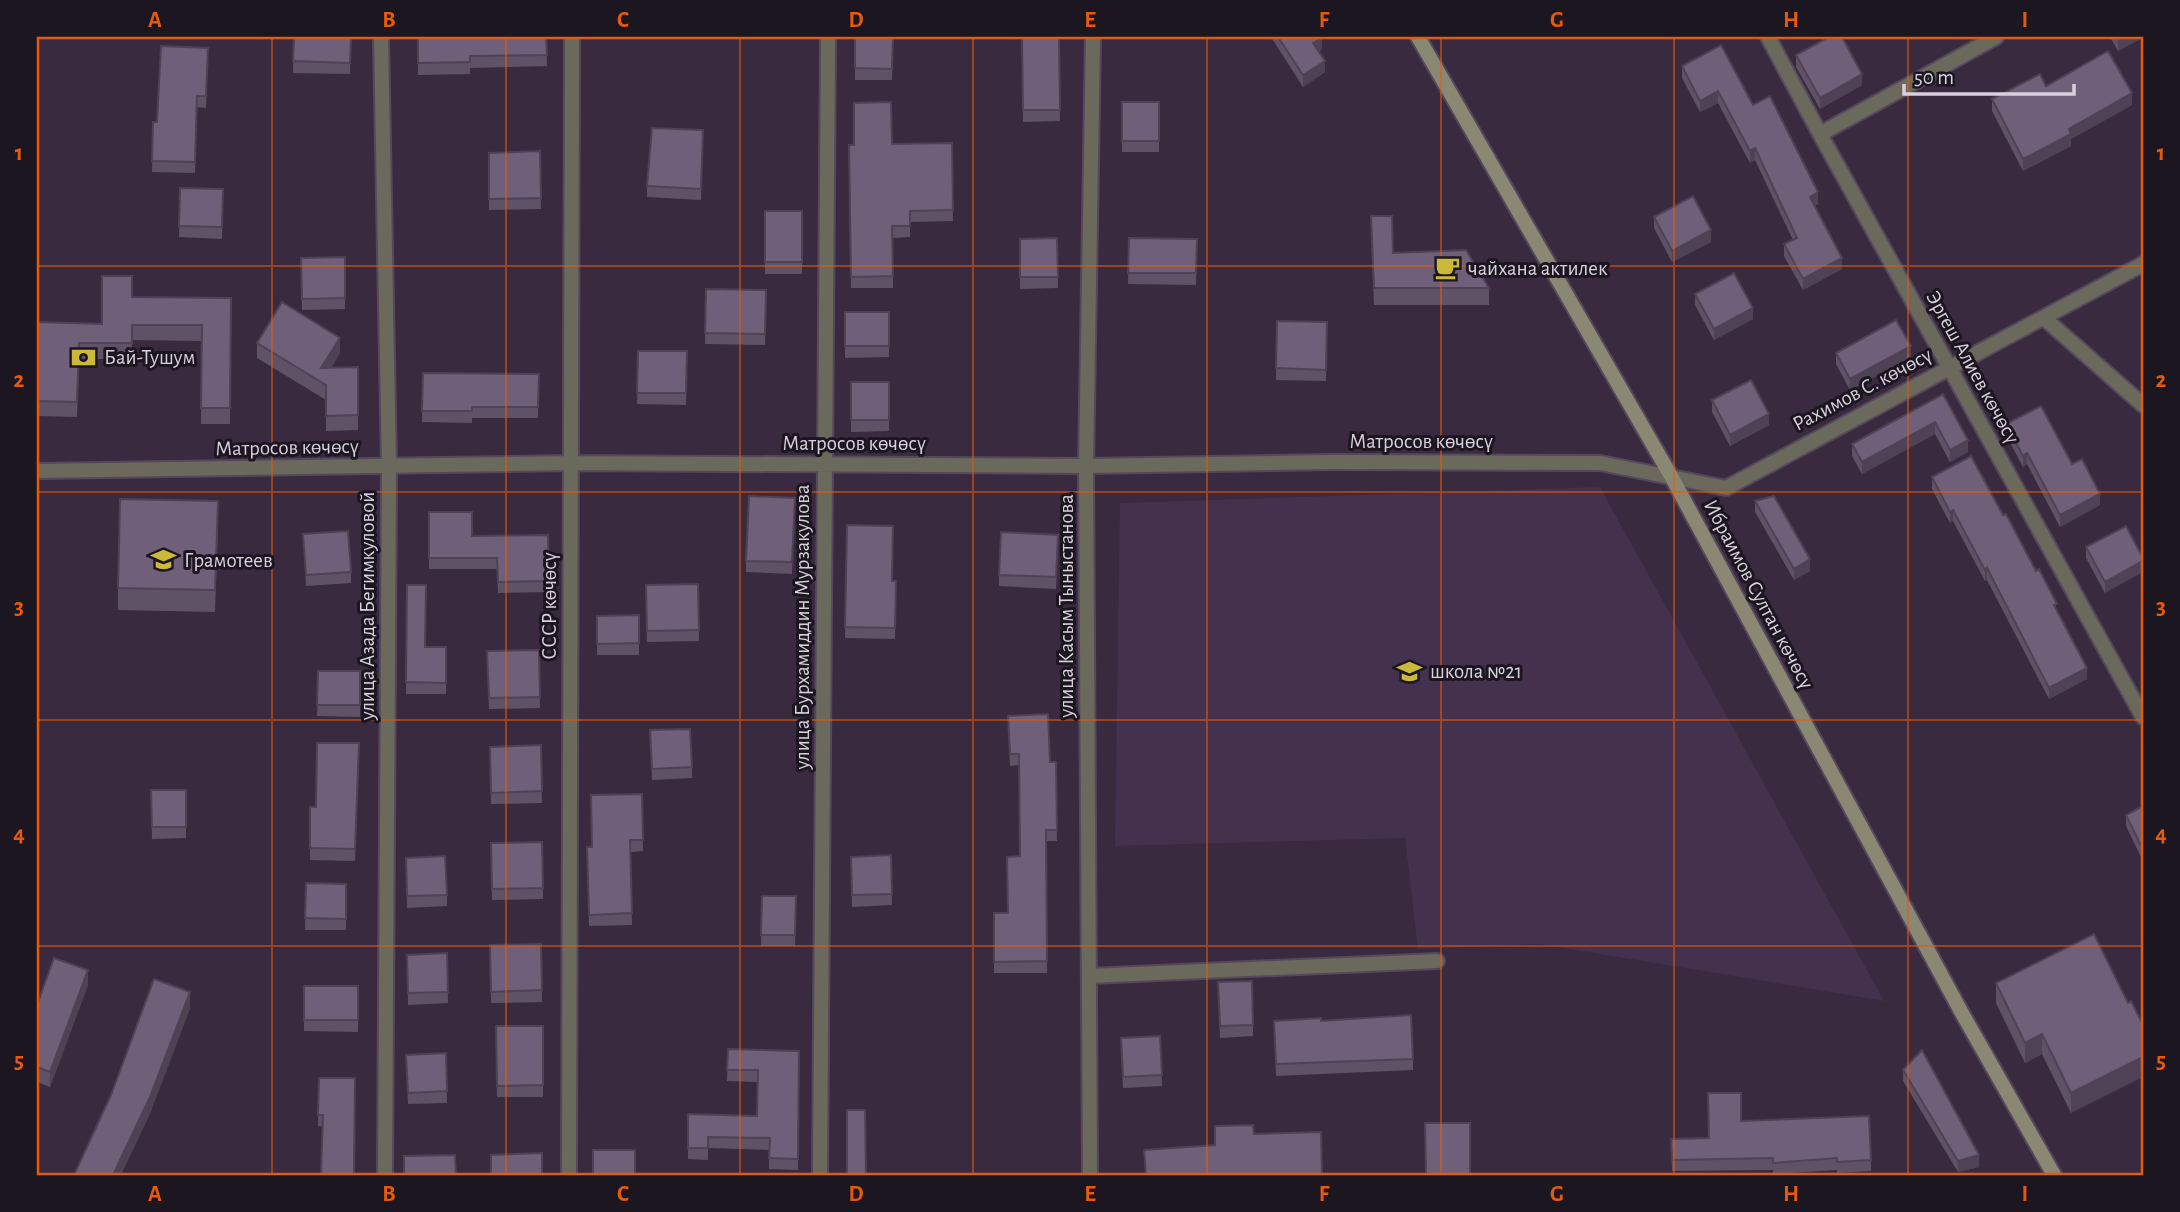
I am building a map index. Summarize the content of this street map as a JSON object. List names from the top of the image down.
{
  "streets": {
    "main road": ["Ибраимов Султан көчөсү"],
    "street": [
      "Эргеш Алиев көчөсү",
      "Рахимов С. көчөсү",
      "Матросов көчөсү",
      "улица Азада Бегимкуловой",
      "СССР көчөсү",
      "улица Касым Тыныстанова",
      "улица Бурхамиддин Мурзакулова"
    ]
  },
  "crossings": [
    ["Эргеш Алиев көчөсү", "Рахимов С. көчөсү"],
    ["Рахимов С. көчөсү", "Матросов көчөсү"],
    ["Рахимов С. көчөсү", "Ибраимов Султан көчөсү"],
    ["Матросов көчөсү", "Ибраимов Султан көчөсү"],
    ["Матросов көчөсү", "улица Азада Бегимкуловой"],
    ["Матросов көчөсү", "СССР көчөсү"],
    ["Матросов көчөсү", "улица Касым Тыныстанова"],
    ["Матросов көчөсү", "улица Бурхамиддин Мурзакулова"]
  ],
  "places": {
    "cafe": ["чайхана актилек"],
    "bank": ["Бай-Тушум"],
    "school or university": ["Грамотеев", "школа №21"]
  },
  "scale_bar": "50 m",
  "grid": {
    "columns": [
      "A",
      "B",
      "C",
      "D",
      "E",
      "F",
      "G",
      "H",
      "I"
    ],
    "rows": [
      "1",
      "2",
      "3",
      "4",
      "5"
    ]
  }
}
